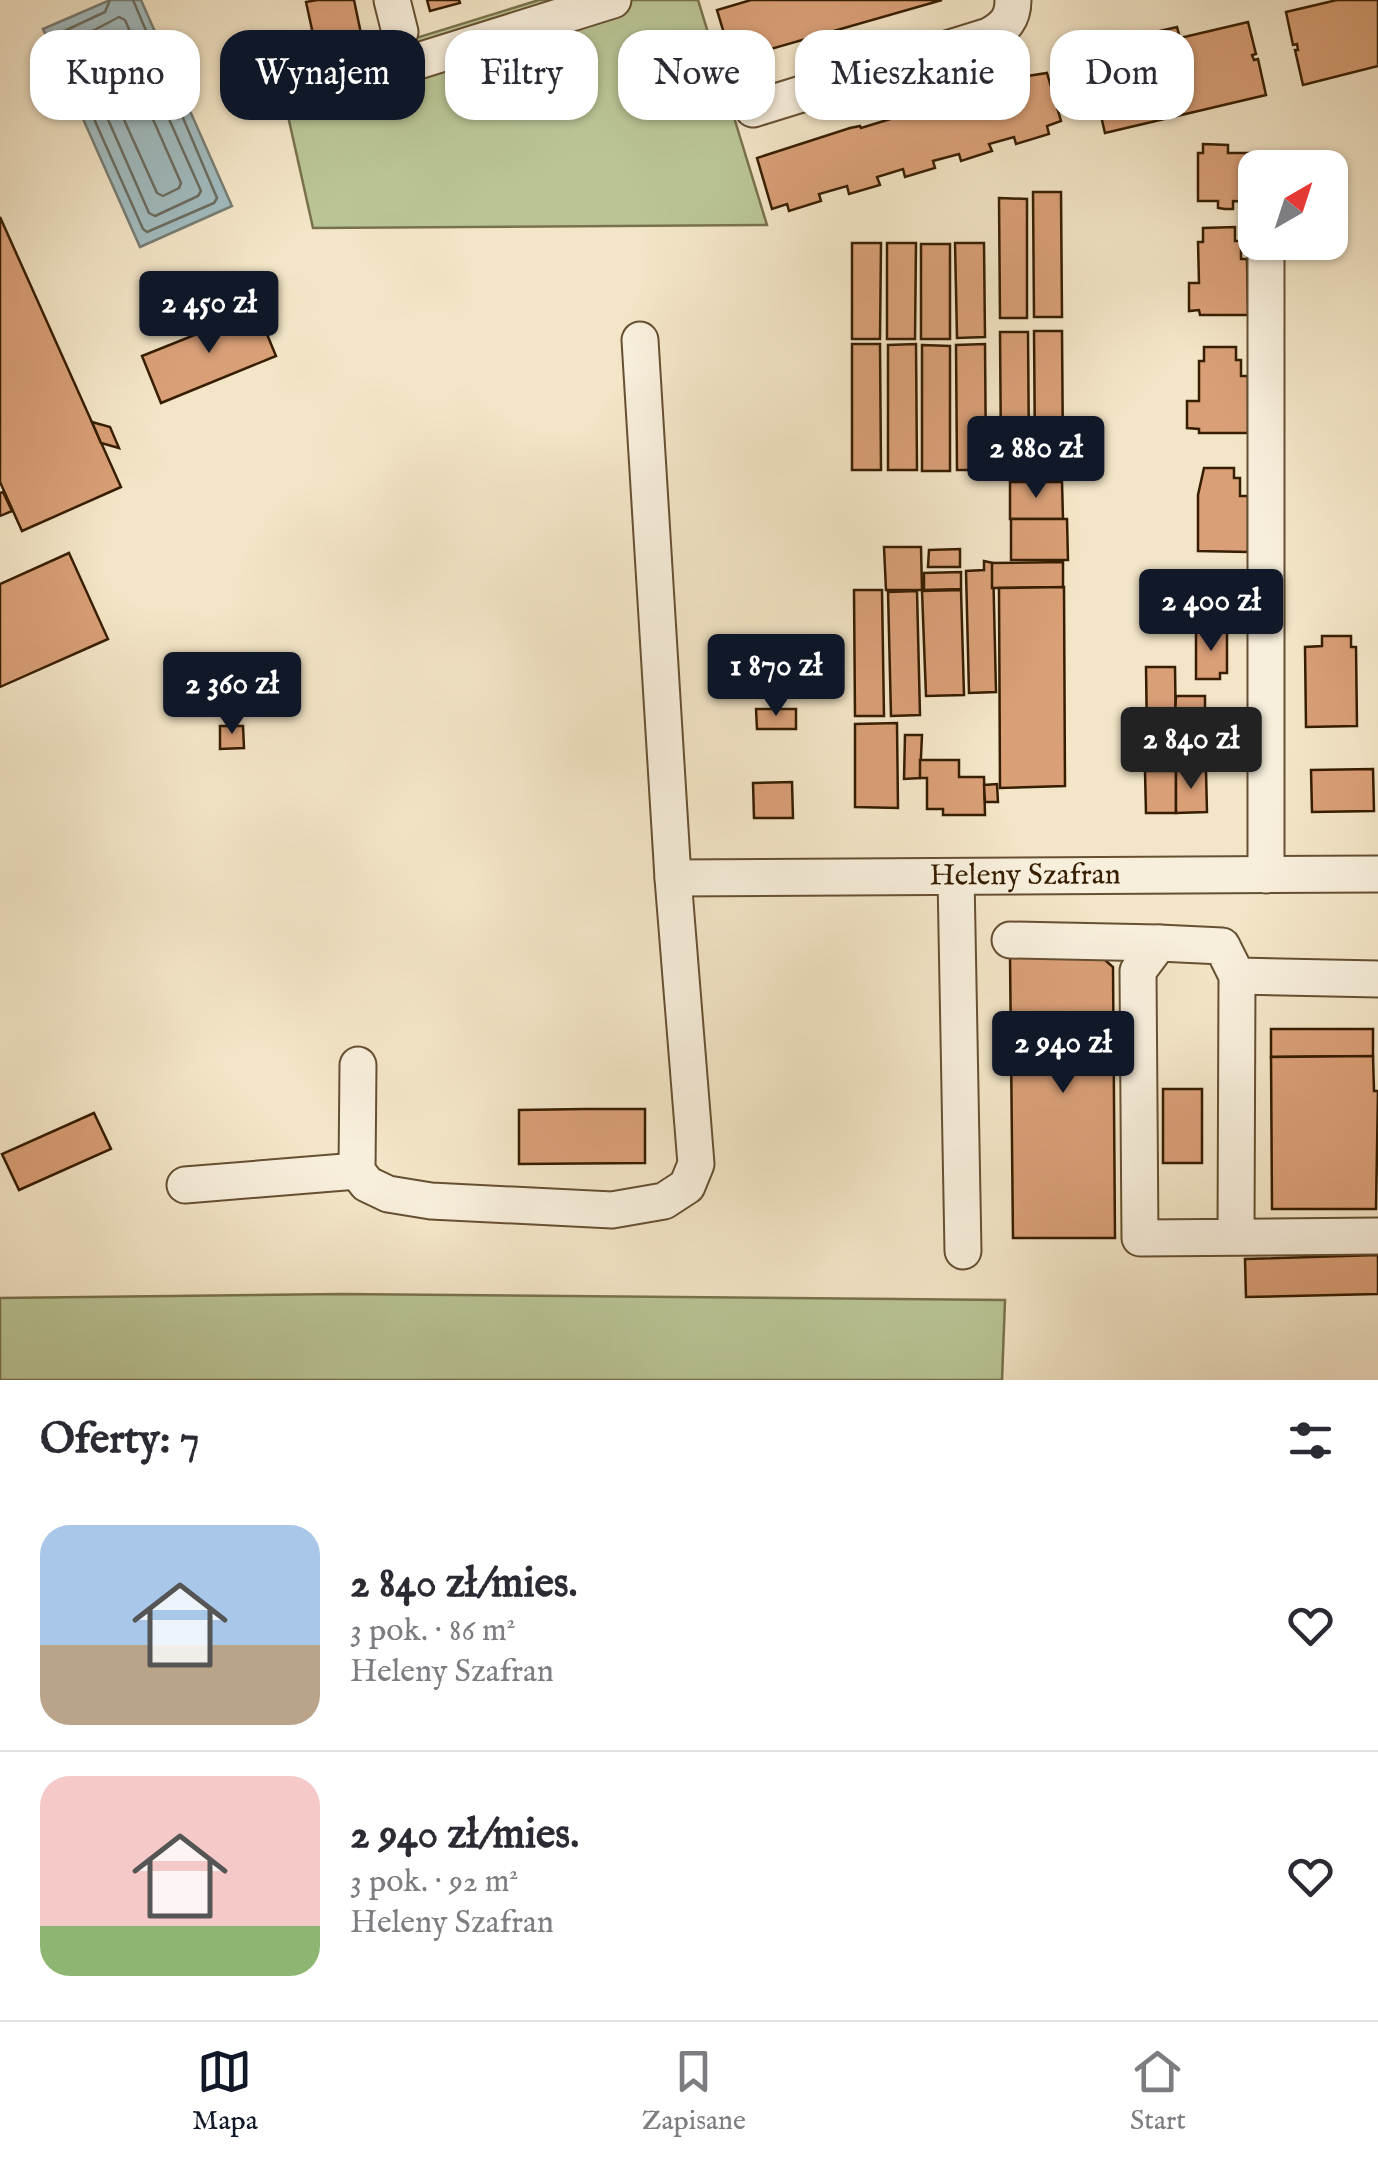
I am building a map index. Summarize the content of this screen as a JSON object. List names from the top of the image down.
{
  "streets": {
    "street": ["Heleny Szafran"]
  },
  "north": "top right",
  "page": {
    "chip": [
      "Kupno",
      "Wynajem",
      "Filtry",
      "Nowe",
      "Mieszkanie",
      "Dom"
    ],
    "price": [
      "2 450 zł",
      "2 880 zł",
      "2 400 zł",
      "1 870 zł",
      "2 360 zł",
      "2 840 zł",
      "2 940 zł"
    ],
    "heading": "Oferty: 7",
    "list": [
      {
        "name": "2 840 zł/mies.",
        "note": "3 pok. · 86 m² · Heleny Szafran"
      },
      {
        "name": "2 940 zł/mies.",
        "note": "3 pok. · 92 m² · Heleny Szafran"
      }
    ],
    "tabs": ["Mapa", "Zapisane", "Start"]
  }
}
